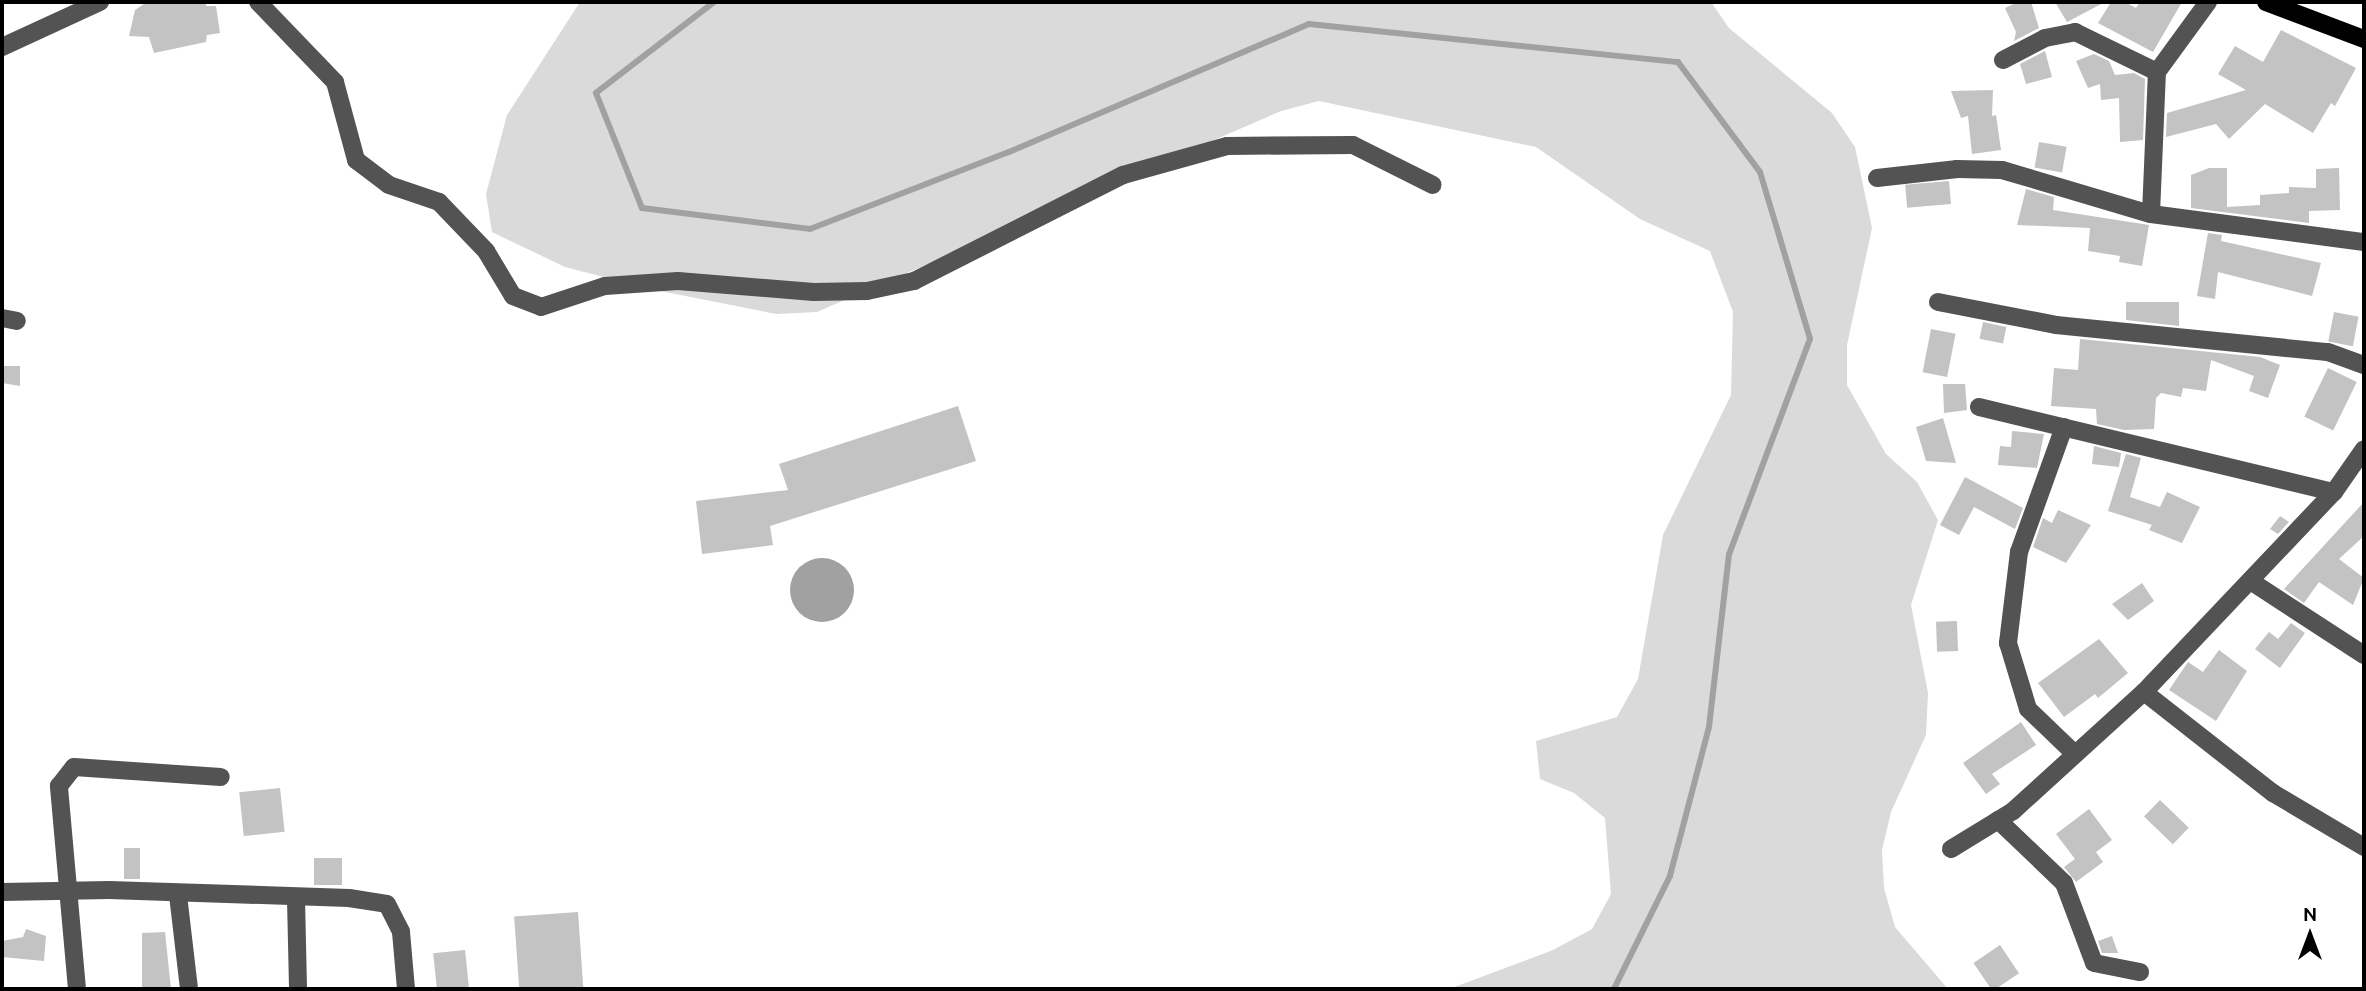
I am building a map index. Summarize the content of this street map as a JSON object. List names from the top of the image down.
{
  "north": "top"
}
